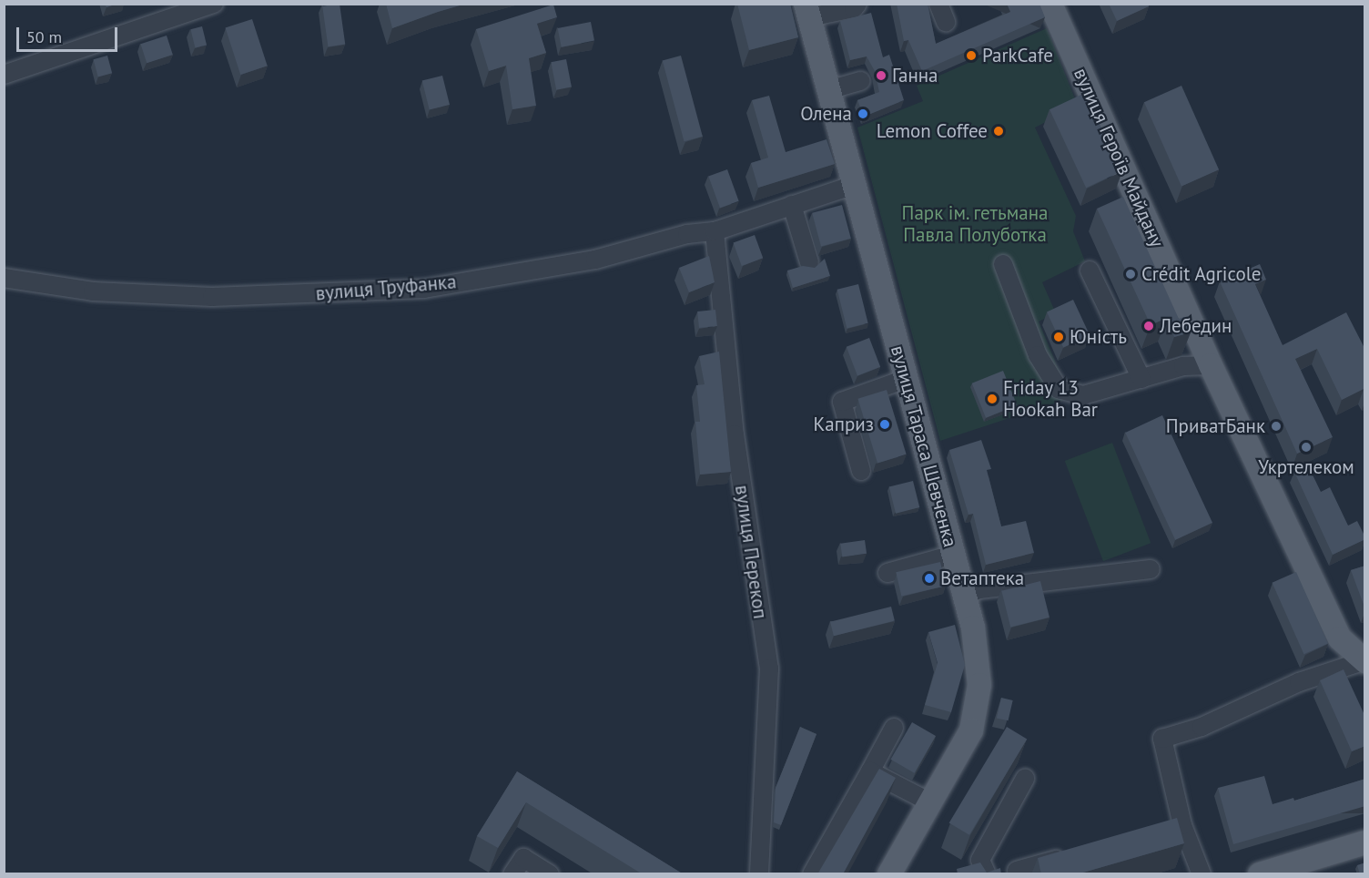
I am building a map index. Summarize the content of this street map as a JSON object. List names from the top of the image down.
{
  "streets": {
    "main road": ["вулиця Героїв Майдану", "вулиця Тараса Шевченка"],
    "street": ["вулиця Труфанка", "вулиця Перекоп"]
  },
  "crossings": [
    ["вулиця Труфанка", "вулиця Тараса Шевченка"],
    ["вулиця Труфанка", "вулиця Перекоп"]
  ],
  "parks": ["Парк ім. гетьмана Павла Полуботка"],
  "places": [
    "ParkCafe",
    "Ганна",
    "Олена",
    "Lemon Coffee",
    "Crédit Agricole",
    "Лебедин",
    "Юність",
    "Friday 13 Hookah Bar",
    "Каприз",
    "ПриватБанк",
    "Укртелеком",
    "Ветаптека"
  ],
  "scale_bar": "50 m"
}
